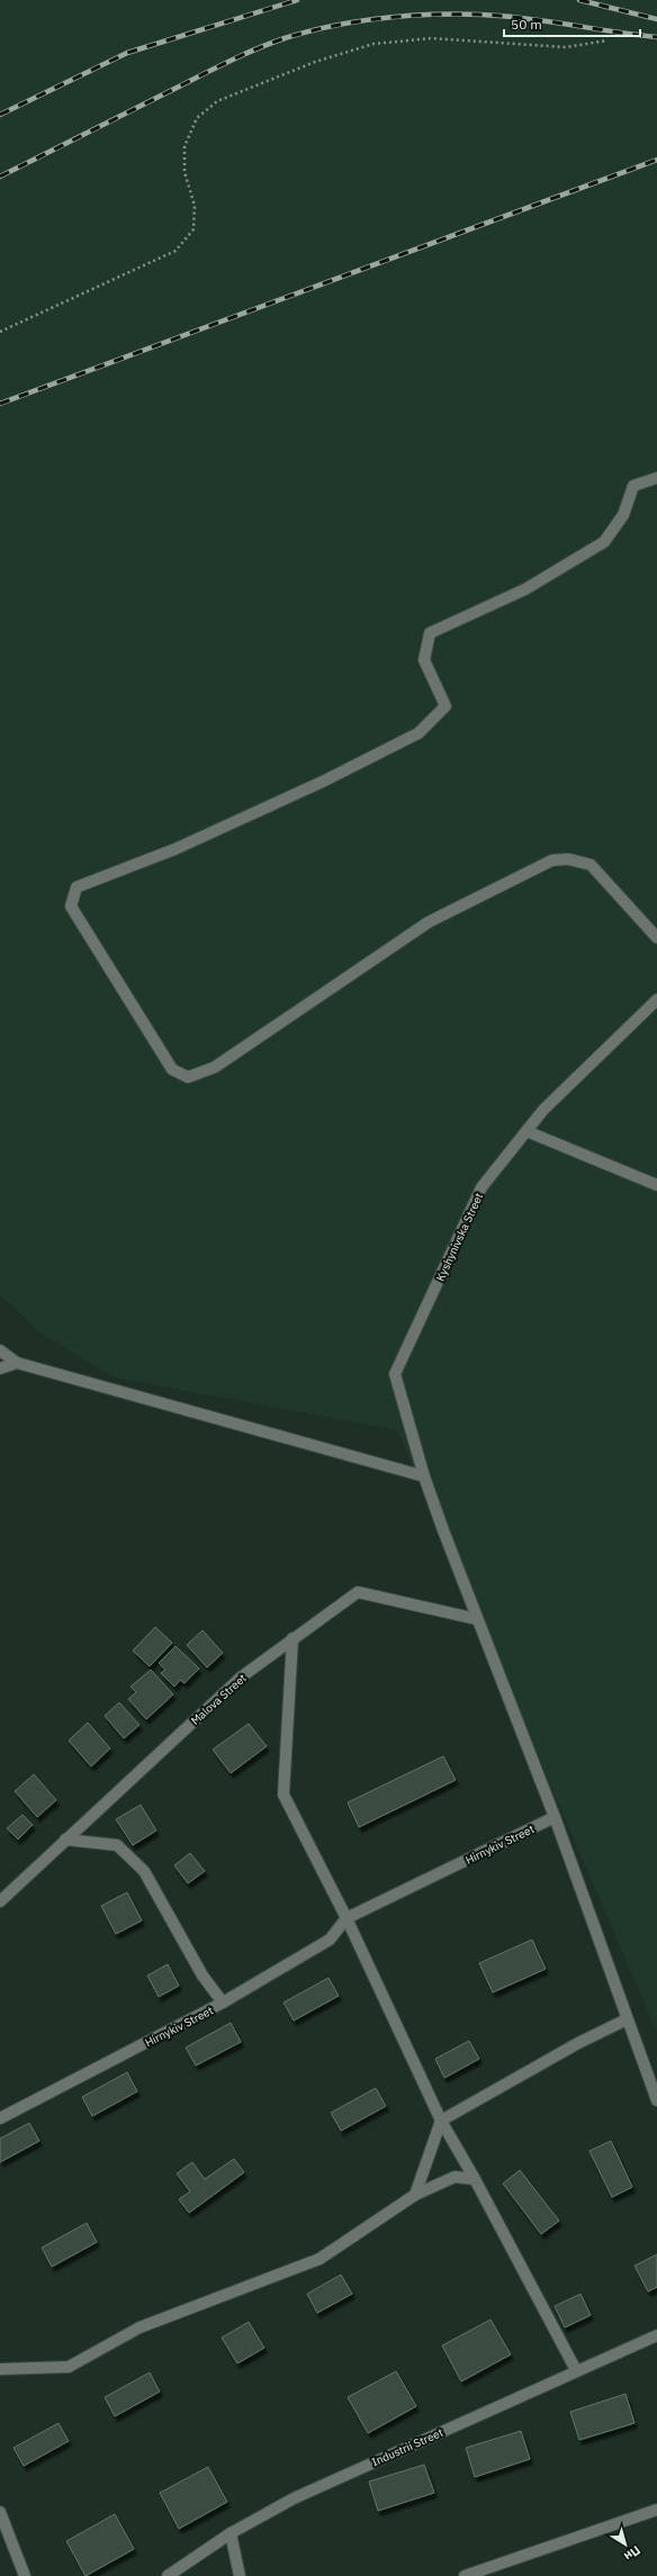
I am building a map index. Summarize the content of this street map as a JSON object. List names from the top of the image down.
{
  "streets": {
    "street": [
      "Kyshynivska Street",
      "Malova Street",
      "Hirnykiv Street",
      "Industrii Street"
    ]
  },
  "crossings": [
    ["Kyshynivska Street", "Malova Street"],
    ["Kyshynivska Street", "Hirnykiv Street"]
  ],
  "scale_bar": "50 m",
  "north": "bottom right"
}
